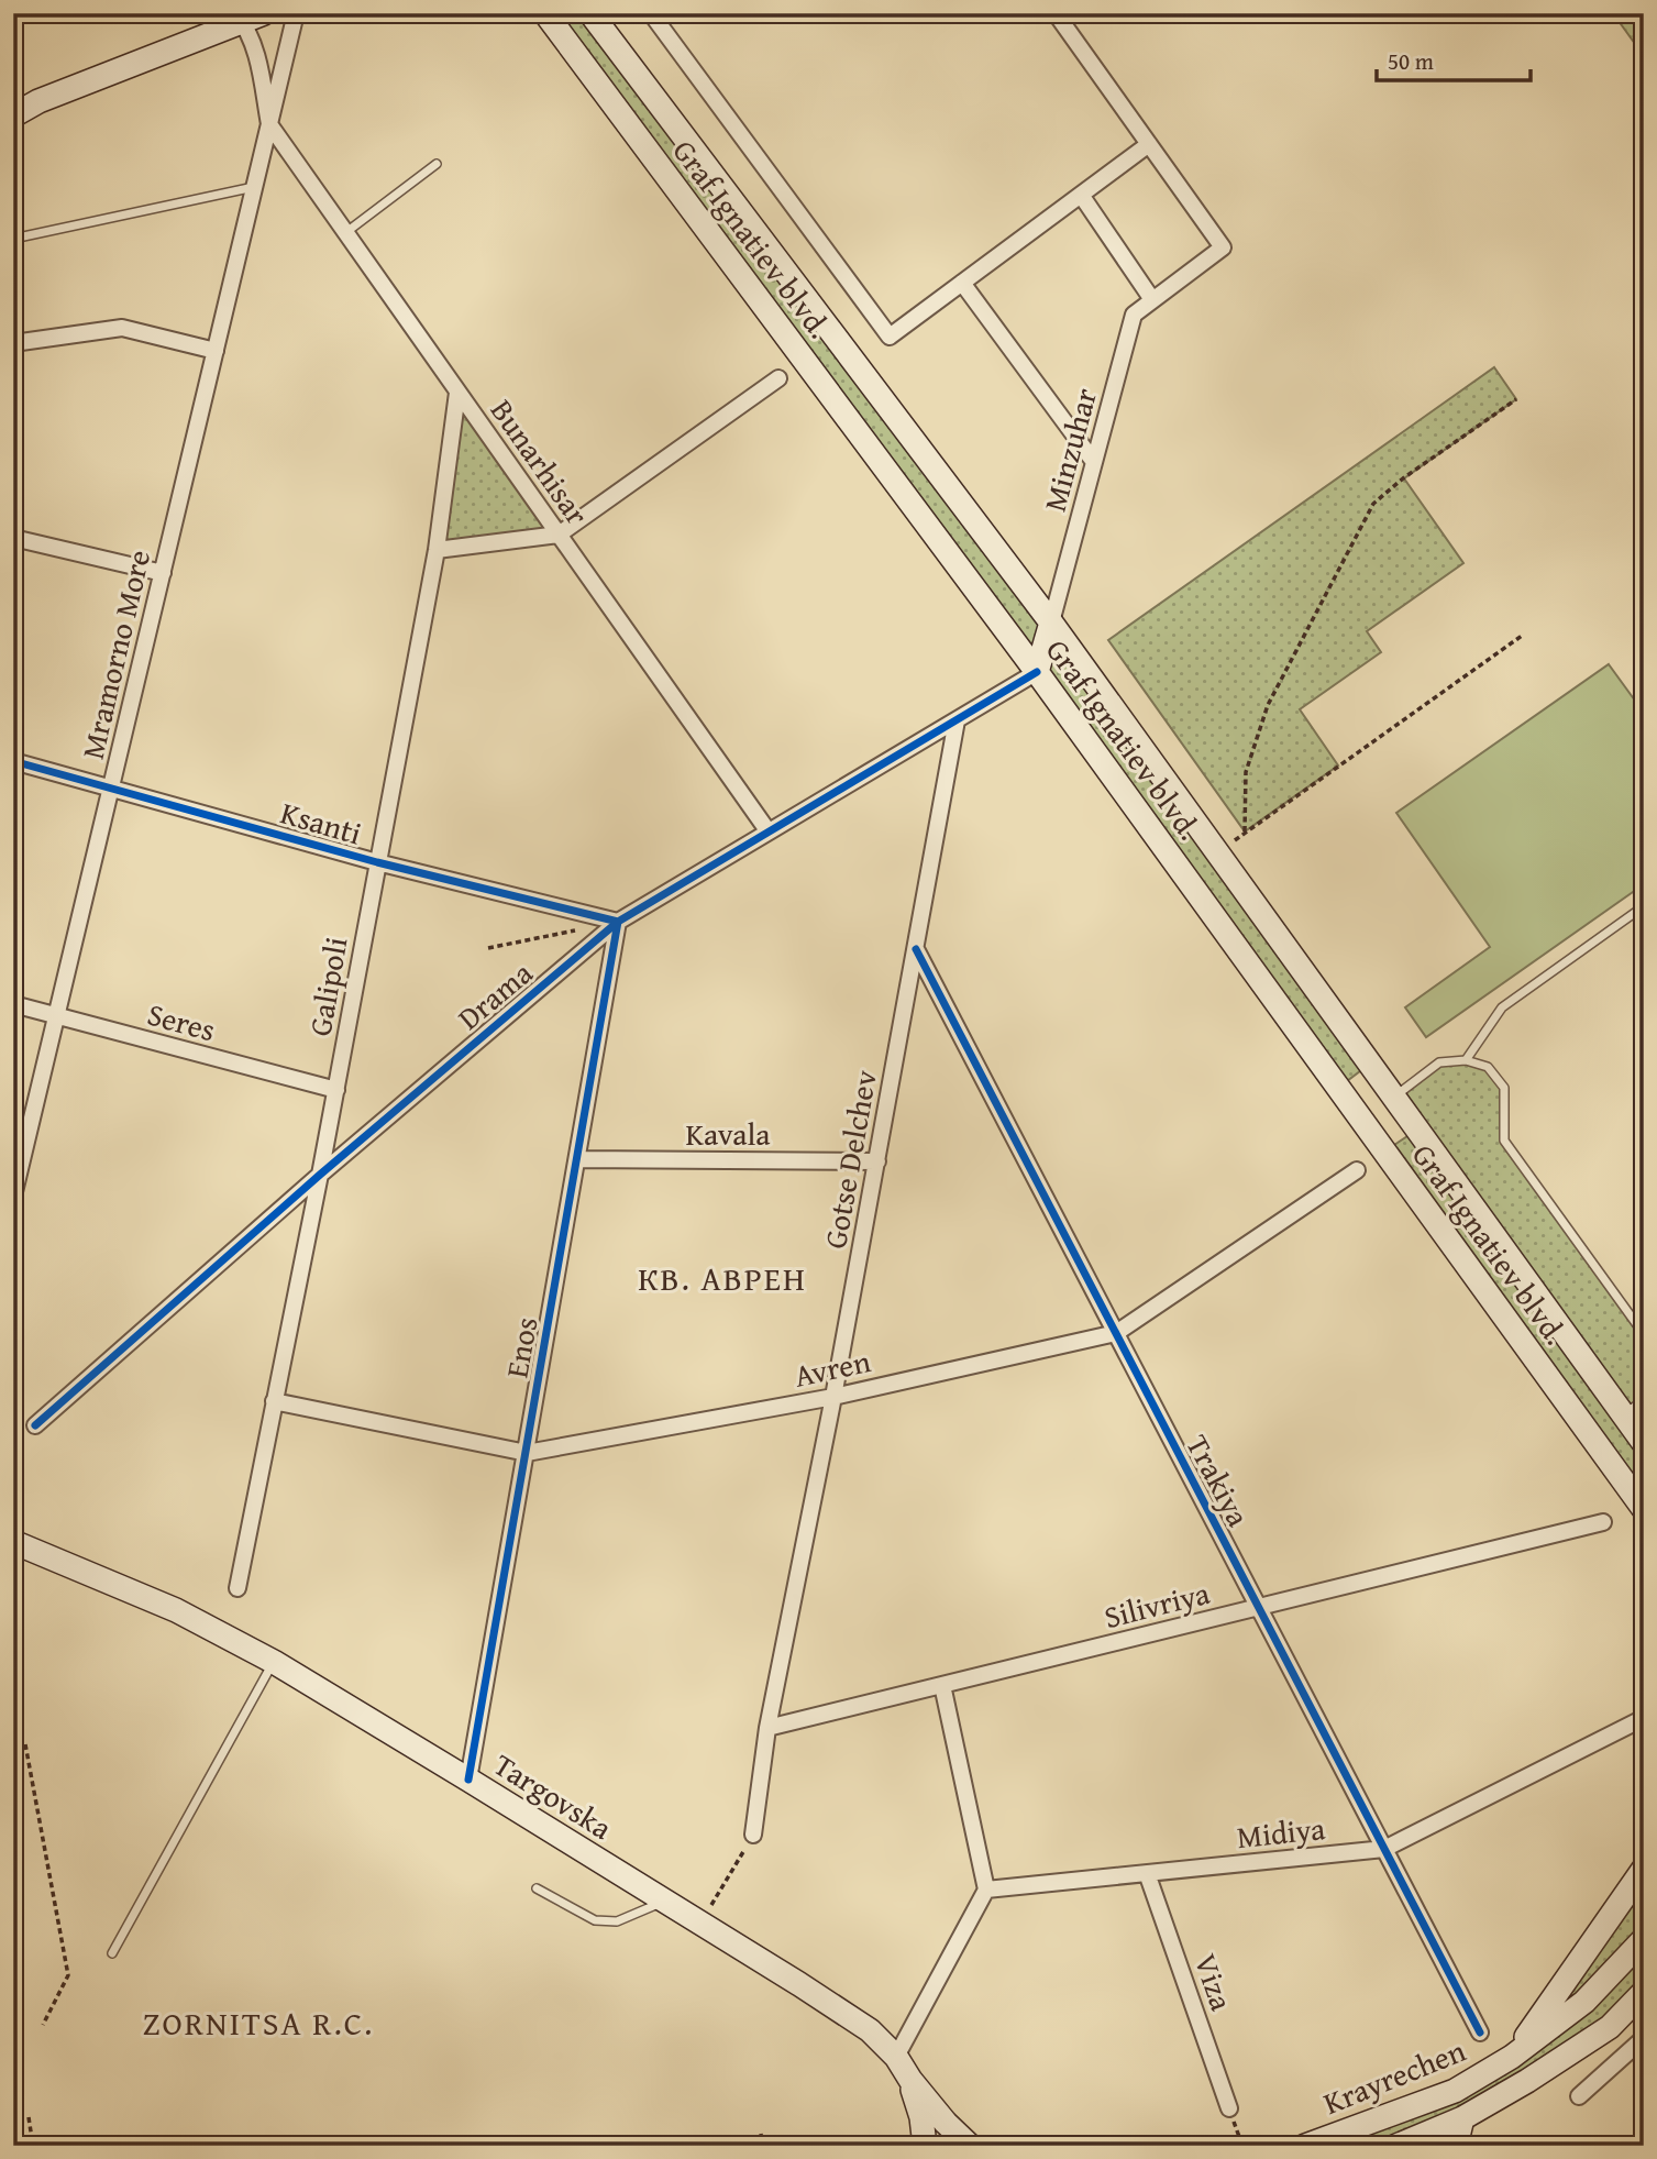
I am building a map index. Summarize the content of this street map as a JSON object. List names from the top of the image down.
{
  "streets": {
    "main road": ["Graf Ignatiev blvd.", "Targovska", "Krayrechen"],
    "street": [
      "Minzuhar",
      "Bunarhisar",
      "Mramorno More",
      "Ksanti",
      "Galipoli",
      "Drama",
      "Seres",
      "Kavala",
      "Gotse Delchev",
      "Enos",
      "Avren",
      "Trakiya",
      "Silivriya",
      "Midiya",
      "Viza"
    ]
  },
  "crossings": [
    ["Graf Ignatiev blvd.", "Minzuhar"],
    ["Graf Ignatiev blvd.", "Drama"],
    ["Bunarhisar", "Mramorno More"],
    ["Bunarhisar", "Galipoli"],
    ["Bunarhisar", "Drama"],
    ["Mramorno More", "Ksanti"],
    ["Mramorno More", "Seres"],
    ["Ksanti", "Galipoli"],
    ["Ksanti", "Drama"],
    ["Ksanti", "Enos"],
    ["Galipoli", "Drama"],
    ["Galipoli", "Seres"],
    ["Galipoli", "Avren"],
    ["Drama", "Gotse Delchev"],
    ["Drama", "Enos"],
    ["Kavala", "Gotse Delchev"],
    ["Kavala", "Enos"],
    ["Gotse Delchev", "Avren"],
    ["Gotse Delchev", "Trakiya"],
    ["Gotse Delchev", "Silivriya"],
    ["Enos", "Avren"],
    ["Enos", "Targovska"],
    ["Avren", "Trakiya"],
    ["Trakiya", "Silivriya"],
    ["Trakiya", "Midiya"],
    ["Midiya", "Viza"]
  ],
  "districts": ["КВ. АВРЕН", "ZORNITSA R.C."],
  "scale_bar": "50 m"
}
